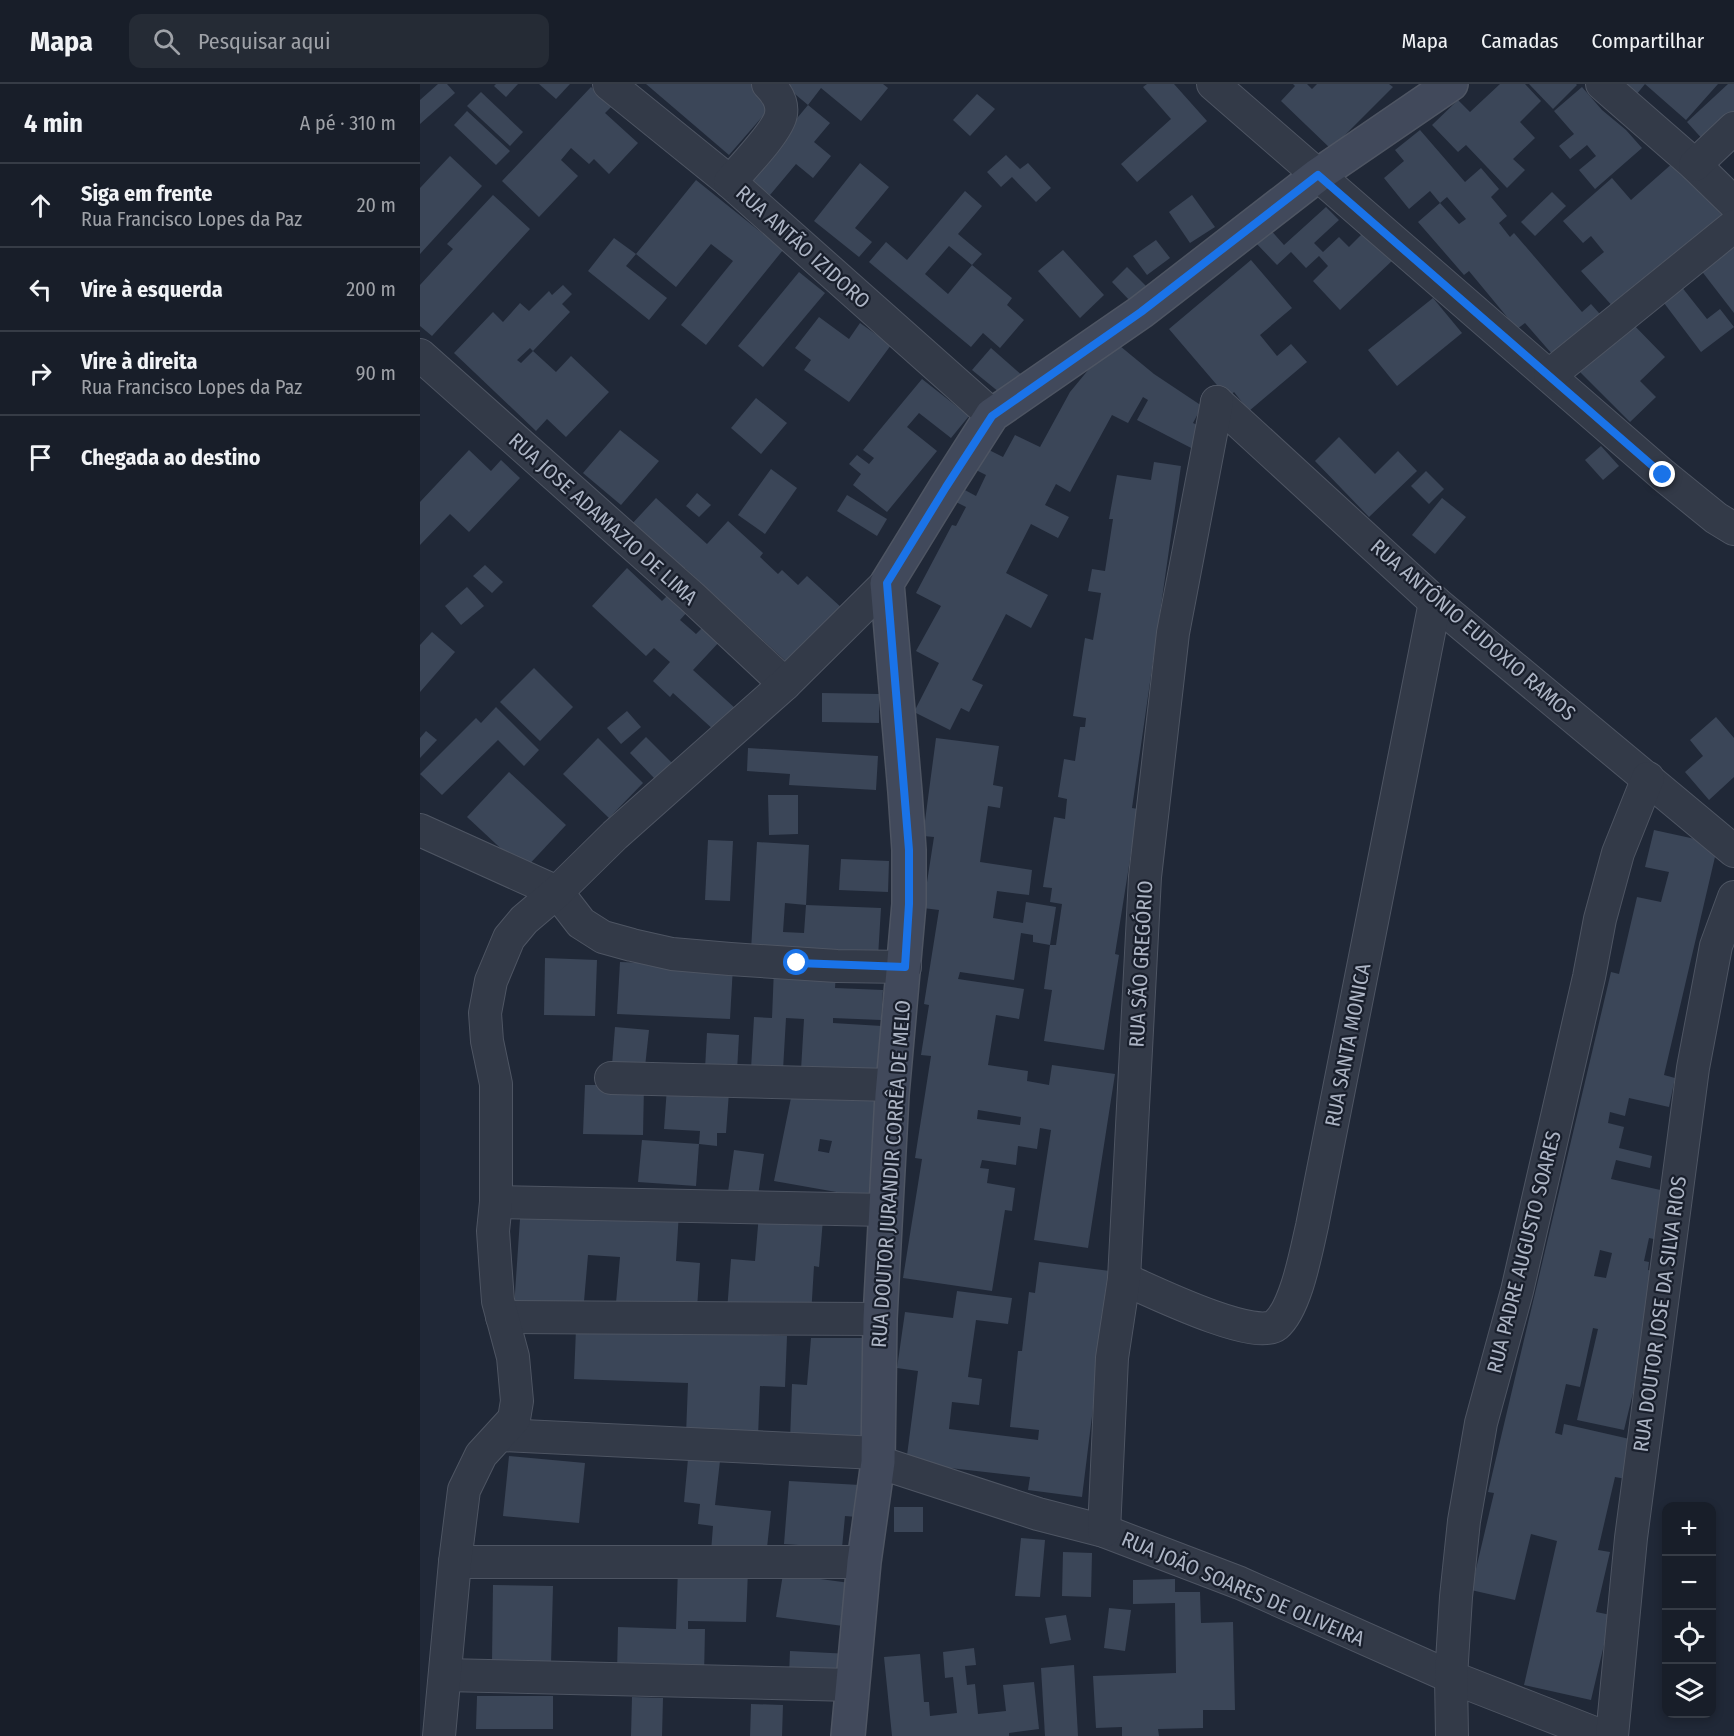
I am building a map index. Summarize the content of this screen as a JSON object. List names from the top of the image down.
{
  "streets": {
    "street": [
      "RUA ANTÃO IZIDORO",
      "RUA JOSE ADAMAZIO DE LIMA",
      "RUA ANTÔNIO EUDOXIO RAMOS",
      "RUA SÃO GREGÓRIO",
      "RUA SANTA MONICA",
      "RUA DOUTOR JURANDIR CORRÊA DE MELO",
      "RUA PADRE AUGUSTO SOARES",
      "RUA DOUTOR JOSE DA SILVA RIOS",
      "RUA JOÃO SOARES DE OLIVEIRA"
    ]
  },
  "crossings": [
    ["RUA ANTÔNIO EUDOXIO RAMOS", "RUA SÃO GREGÓRIO"],
    ["RUA ANTÔNIO EUDOXIO RAMOS", "RUA SANTA MONICA"],
    ["RUA ANTÔNIO EUDOXIO RAMOS", "RUA PADRE AUGUSTO SOARES"],
    ["RUA SÃO GREGÓRIO", "RUA SANTA MONICA"],
    ["RUA SÃO GREGÓRIO", "RUA JOÃO SOARES DE OLIVEIRA"],
    ["RUA DOUTOR JURANDIR CORRÊA DE MELO", "RUA JOÃO SOARES DE OLIVEIRA"],
    ["RUA PADRE AUGUSTO SOARES", "RUA JOÃO SOARES DE OLIVEIRA"]
  ],
  "page": {
    "header": "Mapa",
    "search": "Pesquisar aqui",
    "nav": ["Mapa", "Camadas", "Compartilhar"],
    "heading": ["4 min", "A pé · 310 m"],
    "list": [
      ["Siga em frente", "Rua Francisco Lopes da Paz", "20 m"],
      ["Vire à esquerda", "200 m"],
      ["Vire à direita", "Rua Francisco Lopes da Paz", "90 m"],
      "Chegada ao destino"
    ],
    "map_buttons": ["+", "−"]
  }
}
